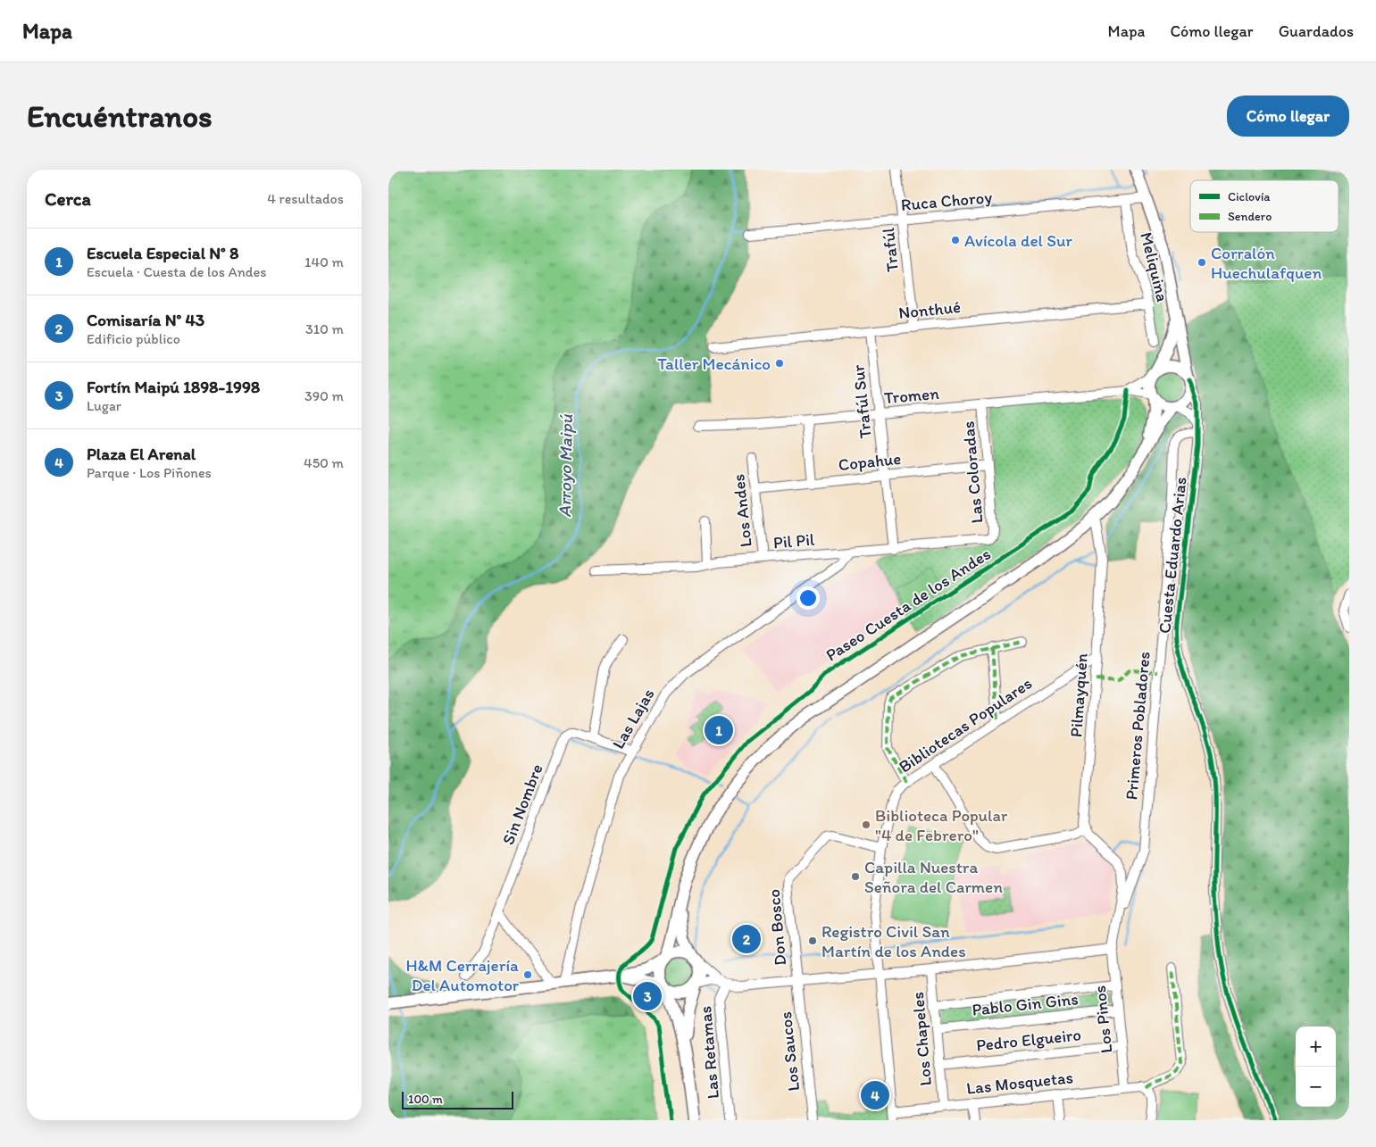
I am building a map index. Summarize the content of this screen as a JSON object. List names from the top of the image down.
{
  "streets": {
    "street": [
      "Ruca Choroy",
      "Trafúl",
      "Meliquina",
      "Nonthué",
      "Tromen",
      "Trafúl Sur",
      "Copahue",
      "Las Coloradas",
      "Los Andes",
      "Pil Pil",
      "Cuesta Eduardo Arias",
      "Pilmayquén",
      "Las Lajas",
      "Bibliotecas Populares",
      "Primeros Pobladores",
      "Sin Nombre",
      "Don Bosco",
      "Pablo Gin Gins",
      "Los Pinos",
      "Los Chapeles",
      "Pedro Elgueiro",
      "Los Saucos",
      "Las Retamas",
      "Las Mosquetas"
    ],
    "cycle path": ["Paseo Cuesta de los Andes"]
  },
  "crossings": [
    ["Ruca Choroy", "Trafúl"],
    ["Ruca Choroy", "Meliquina"],
    ["Trafúl", "Nonthué"],
    ["Meliquina", "Nonthué"],
    ["Nonthué", "Trafúl Sur"],
    ["Tromen", "Trafúl Sur"],
    ["Tromen", "Las Coloradas"],
    ["Tromen", "Cuesta Eduardo Arias"],
    ["Trafúl Sur", "Copahue"],
    ["Trafúl Sur", "Pil Pil"],
    ["Copahue", "Las Coloradas"],
    ["Copahue", "Los Andes"],
    ["Las Coloradas", "Pil Pil"],
    ["Los Andes", "Pil Pil"],
    ["Pil Pil", "Las Lajas"],
    ["Cuesta Eduardo Arias", "Primeros Pobladores"],
    ["Pilmayquén", "Bibliotecas Populares"],
    ["Las Lajas", "Sin Nombre"],
    ["Bibliotecas Populares", "Don Bosco"],
    ["Bibliotecas Populares", "Las Mosquetas"],
    ["Don Bosco", "Los Saucos"],
    ["Pablo Gin Gins", "Los Pinos"],
    ["Pablo Gin Gins", "Los Chapeles"],
    ["Los Pinos", "Pedro Elgueiro"],
    ["Los Pinos", "Las Mosquetas"],
    ["Los Chapeles", "Pedro Elgueiro"],
    ["Los Chapeles", "Las Mosquetas"]
  ],
  "water": ["Arroyo Maipú"],
  "places": [
    "Avícola del Sur",
    "Corralón Huechulafquen",
    "Taller Mecánico",
    "Biblioteca Popular \"4 de Febrero\"",
    "Capilla Nuestra Señora del Carmen",
    "Registro Civil San Martín de los Andes",
    "H&M Cerrajería Del Automotor"
  ],
  "legend": ["Ciclovía", "Sendero"],
  "scale_bar": "100 m",
  "page": {
    "header": "Mapa",
    "nav": ["Mapa", "Cómo llegar", "Guardados"],
    "buttons": "Cómo llegar",
    "title": "Encuéntranos",
    "heading": ["Cerca", "4 resultados"],
    "list": [
      {
        "mark": "1",
        "name": "Escuela Especial N° 8",
        "note": "Escuela · Cuesta de los Andes",
        "value": "140 m"
      },
      {
        "mark": "2",
        "name": "Comisaría N° 43",
        "note": "Edificio público",
        "value": "310 m"
      },
      {
        "mark": "3",
        "name": "Fortín Maipú 1898-1998",
        "note": "Lugar",
        "value": "390 m"
      },
      {
        "mark": "4",
        "name": "Plaza El Arenal",
        "note": "Parque · Los Piñones",
        "value": "450 m"
      }
    ],
    "pins": [
      "1",
      "2",
      "3",
      "4"
    ],
    "map_buttons": ["+", "−"],
    "scale": "100 m"
  }
}
